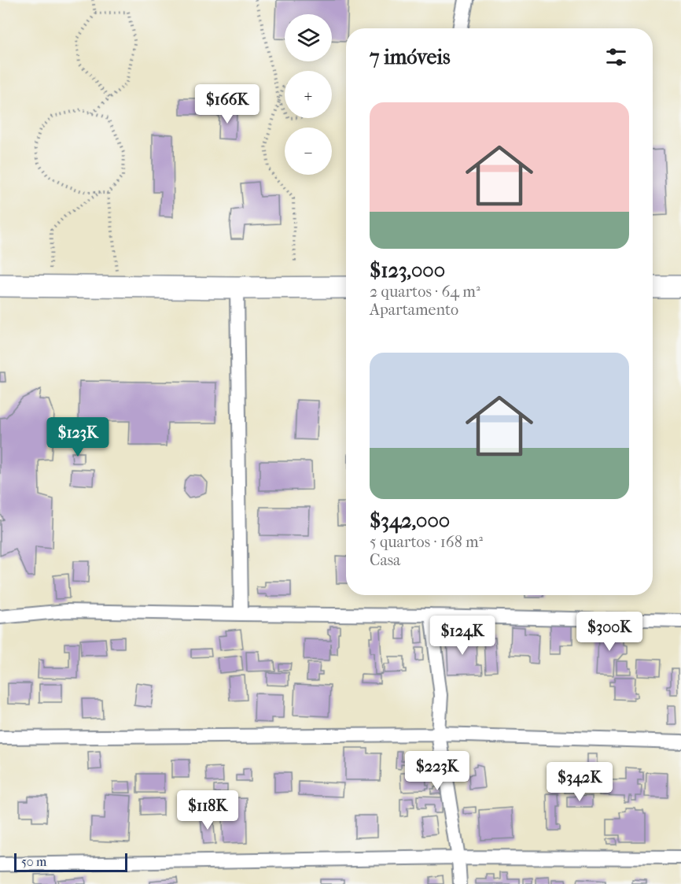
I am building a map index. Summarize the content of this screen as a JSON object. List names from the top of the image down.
{
  "scale_bar": "50 m",
  "page": {
    "map_buttons": ["+", "−"],
    "heading": "7 imóveis",
    "price": [
      "$166K",
      "$123K",
      "$300K",
      "$124K",
      "$223K",
      "$342K",
      "$118K"
    ],
    "list": [
      {
        "name": "$123,000",
        "note": "2 quartos · 64 m² · Apartamento"
      },
      {
        "name": "$342,000",
        "note": "5 quartos · 168 m² · Casa"
      }
    ],
    "scale": "50 m"
  }
}
